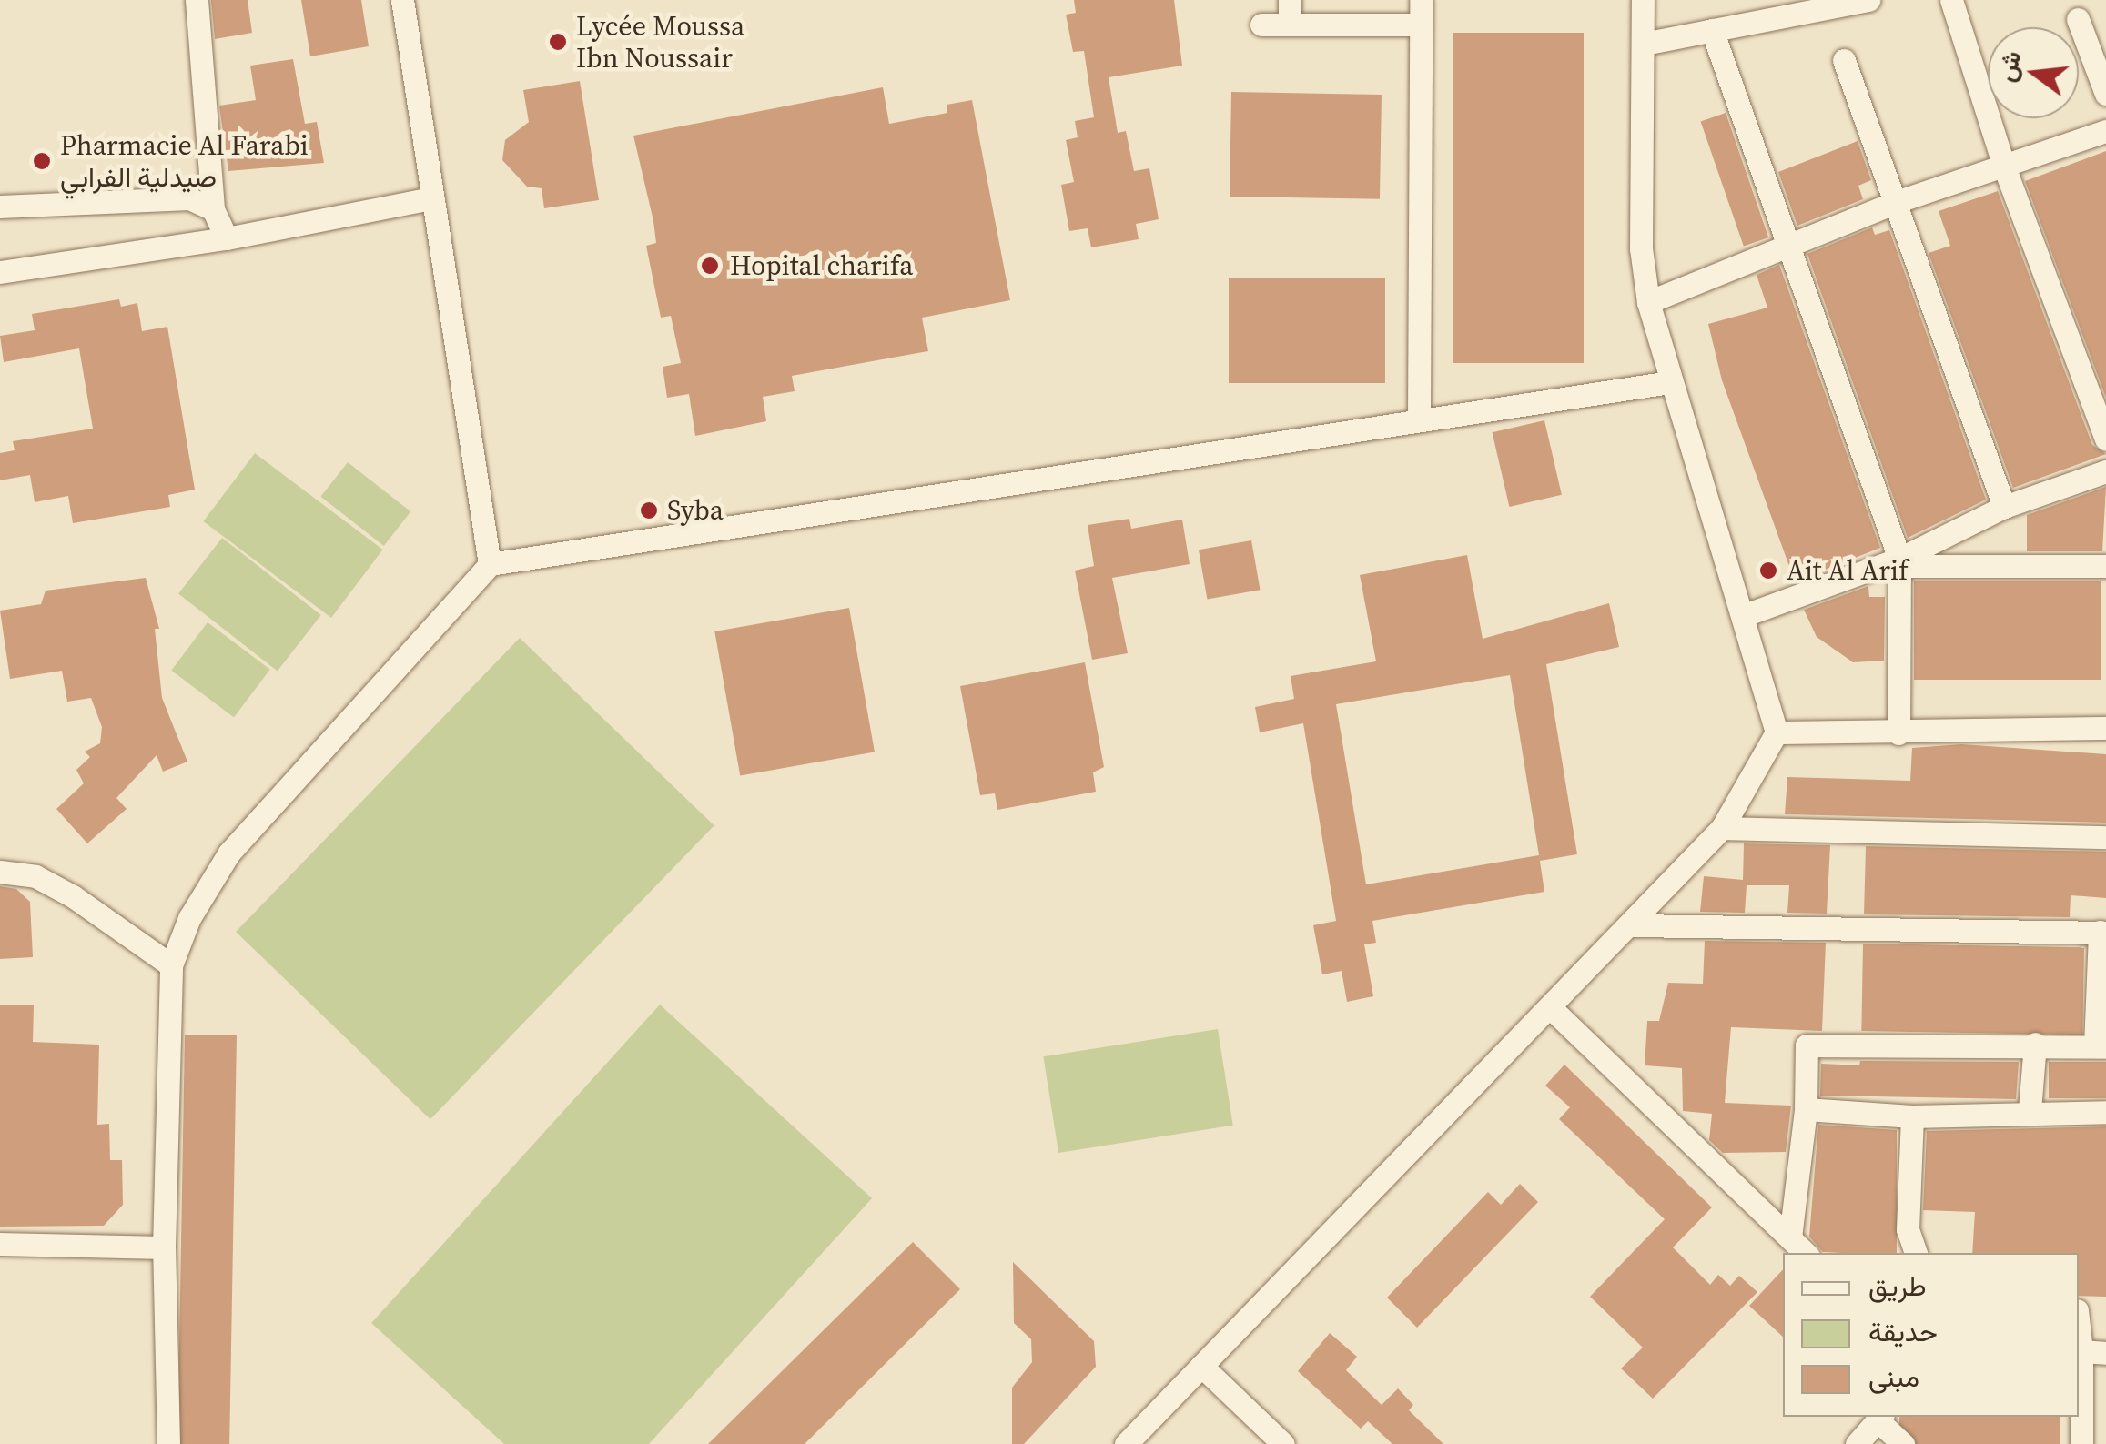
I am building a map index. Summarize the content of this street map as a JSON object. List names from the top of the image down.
{
  "places": [
    "Lycée Moussa Ibn Noussair",
    "Pharmacie Al Farabi صيدلية الفرابي",
    "Hopital charifa",
    "Syba",
    "Ait Al Arif"
  ],
  "legend": ["طريق", "حديقة", "مبنى"],
  "north": "left"
}
